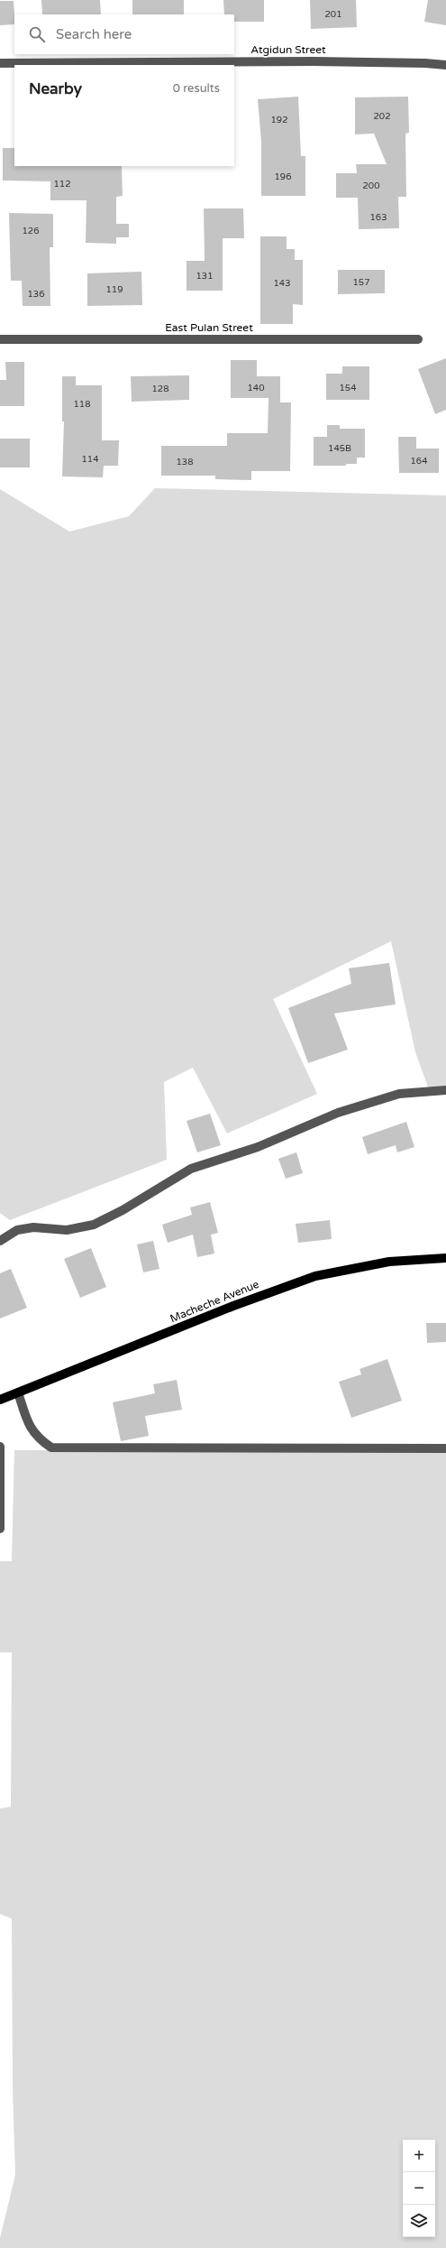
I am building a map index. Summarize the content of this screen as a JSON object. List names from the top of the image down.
{
  "streets": {
    "main road": ["Macheche Avenue"],
    "street": ["Atgidun Street", "East Pulan Street"]
  },
  "house_numbers": [
    "201",
    "202",
    "192",
    "196",
    "112",
    "200",
    "163",
    "126",
    "131",
    "157",
    "143",
    "119",
    "136",
    "140",
    "154",
    "128",
    "118",
    "145B",
    "114",
    "164",
    "138"
  ],
  "page": {
    "search": "Search here",
    "heading": ["Nearby", "0 results"],
    "map_buttons": ["+", "−"]
  }
}
